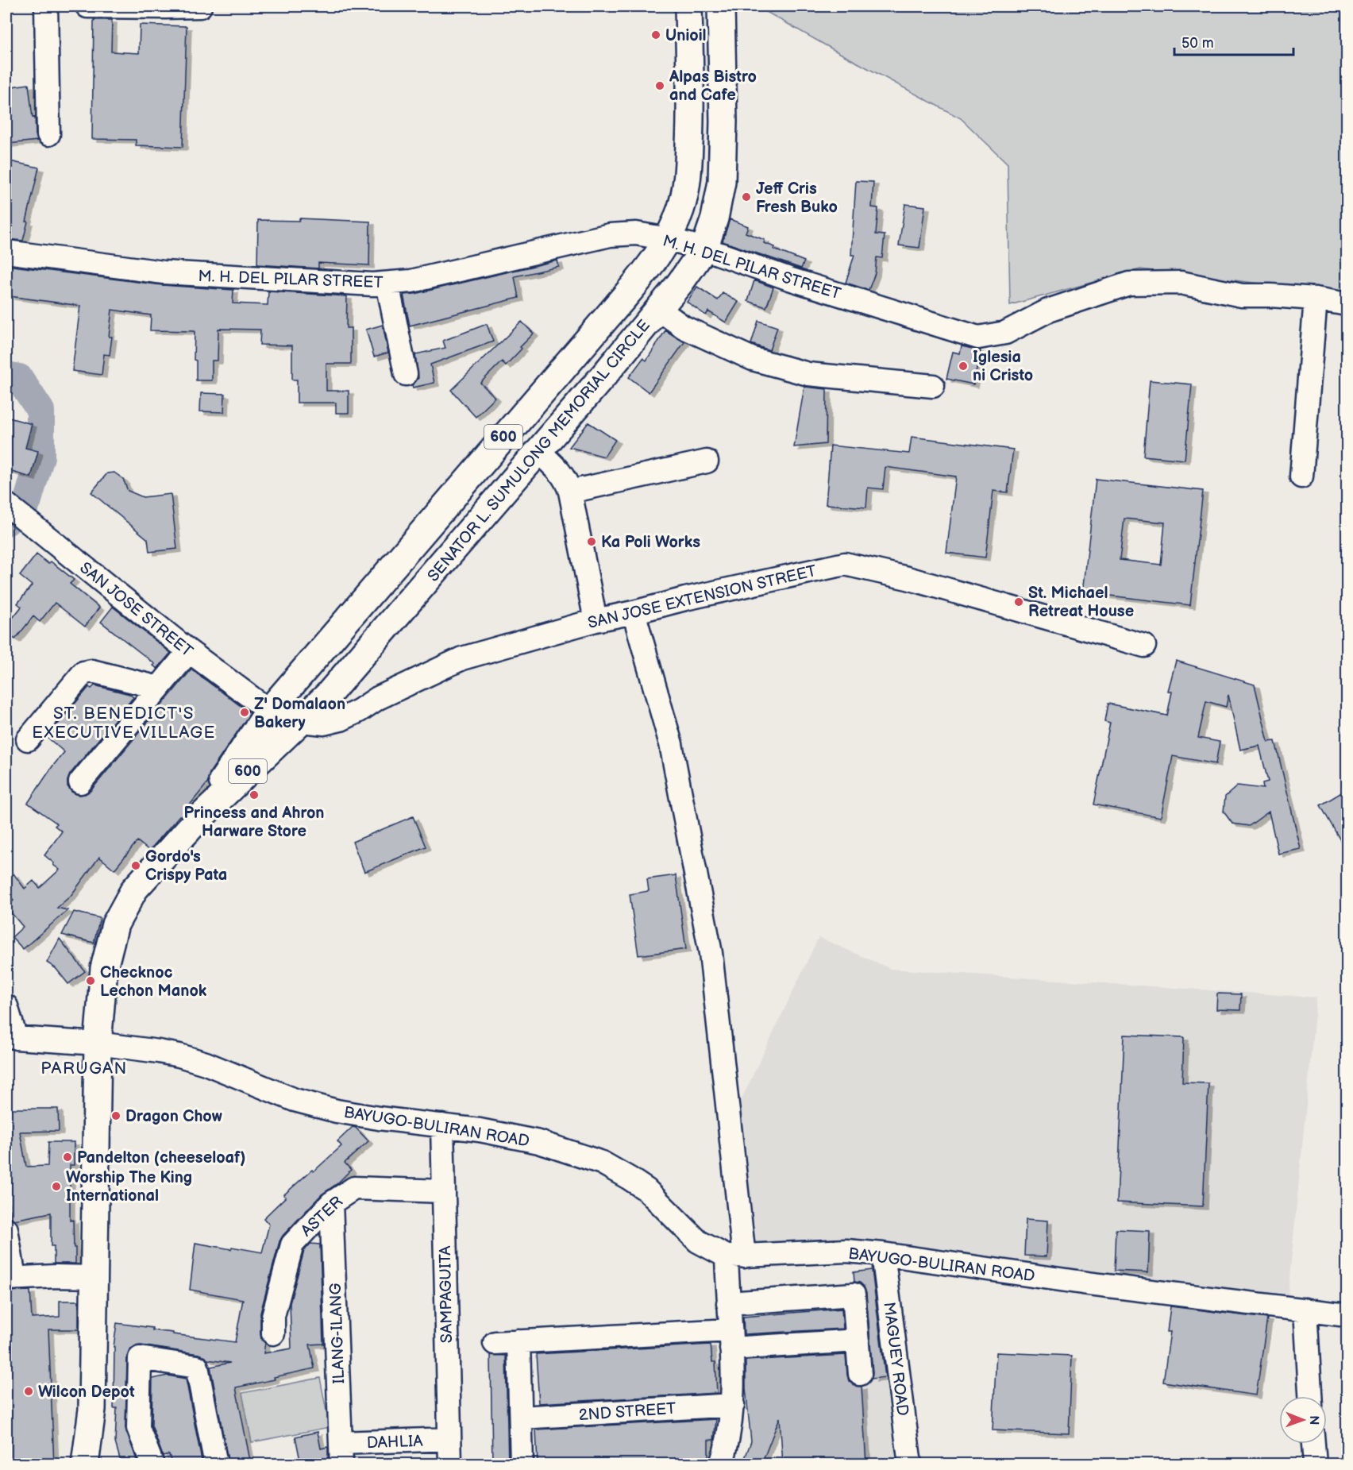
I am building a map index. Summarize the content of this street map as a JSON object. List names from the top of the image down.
{
  "streets": {
    "main road": ["600", "SENATOR L. SUMULONG MEMORIAL CIRCLE"],
    "street": [
      "M. H. DEL PILAR STREET",
      "SAN JOSE EXTENSION STREET",
      "SAN JOSE STREET",
      "BAYUGO-BULIRAN ROAD",
      "ASTER",
      "SAMPAGUITA",
      "ILANG-ILANG",
      "MAGUEY ROAD",
      "2ND STREET",
      "DAHLIA"
    ]
  },
  "crossings": [
    ["M. H. DEL PILAR STREET", "SENATOR L. SUMULONG MEMORIAL CIRCLE"],
    ["SENATOR L. SUMULONG MEMORIAL CIRCLE", "SAN JOSE EXTENSION STREET"],
    ["SENATOR L. SUMULONG MEMORIAL CIRCLE", "SAN JOSE STREET"],
    ["SENATOR L. SUMULONG MEMORIAL CIRCLE", "BAYUGO-BULIRAN ROAD"],
    ["SAN JOSE EXTENSION STREET", "SAN JOSE STREET"],
    ["BAYUGO-BULIRAN ROAD", "SAMPAGUITA"],
    ["BAYUGO-BULIRAN ROAD", "MAGUEY ROAD"],
    ["ASTER", "SAMPAGUITA"],
    ["ASTER", "ILANG-ILANG"],
    ["SAMPAGUITA", "DAHLIA"],
    ["ILANG-ILANG", "DAHLIA"]
  ],
  "districts": ["ST. BENEDICT'S EXECUTIVE VILLAGE", "PARUGAN"],
  "places": [
    "Unioil",
    "Alpas Bistro and Cafe",
    "Jeff Cris Fresh Buko",
    "Iglesia ni Cristo",
    "Ka Poli Works",
    "St. Michael Retreat House",
    "Z' Domalaon Bakery",
    "Princess and Ahron Harware Store",
    "Gordo's Crispy Pata",
    "Checknoc Lechon Manok",
    "Dragon Chow",
    "Pandelton (cheeseloaf)",
    "Worship The King International",
    "Wilcon Depot"
  ],
  "scale_bar": "50 m",
  "north": "right"
}
